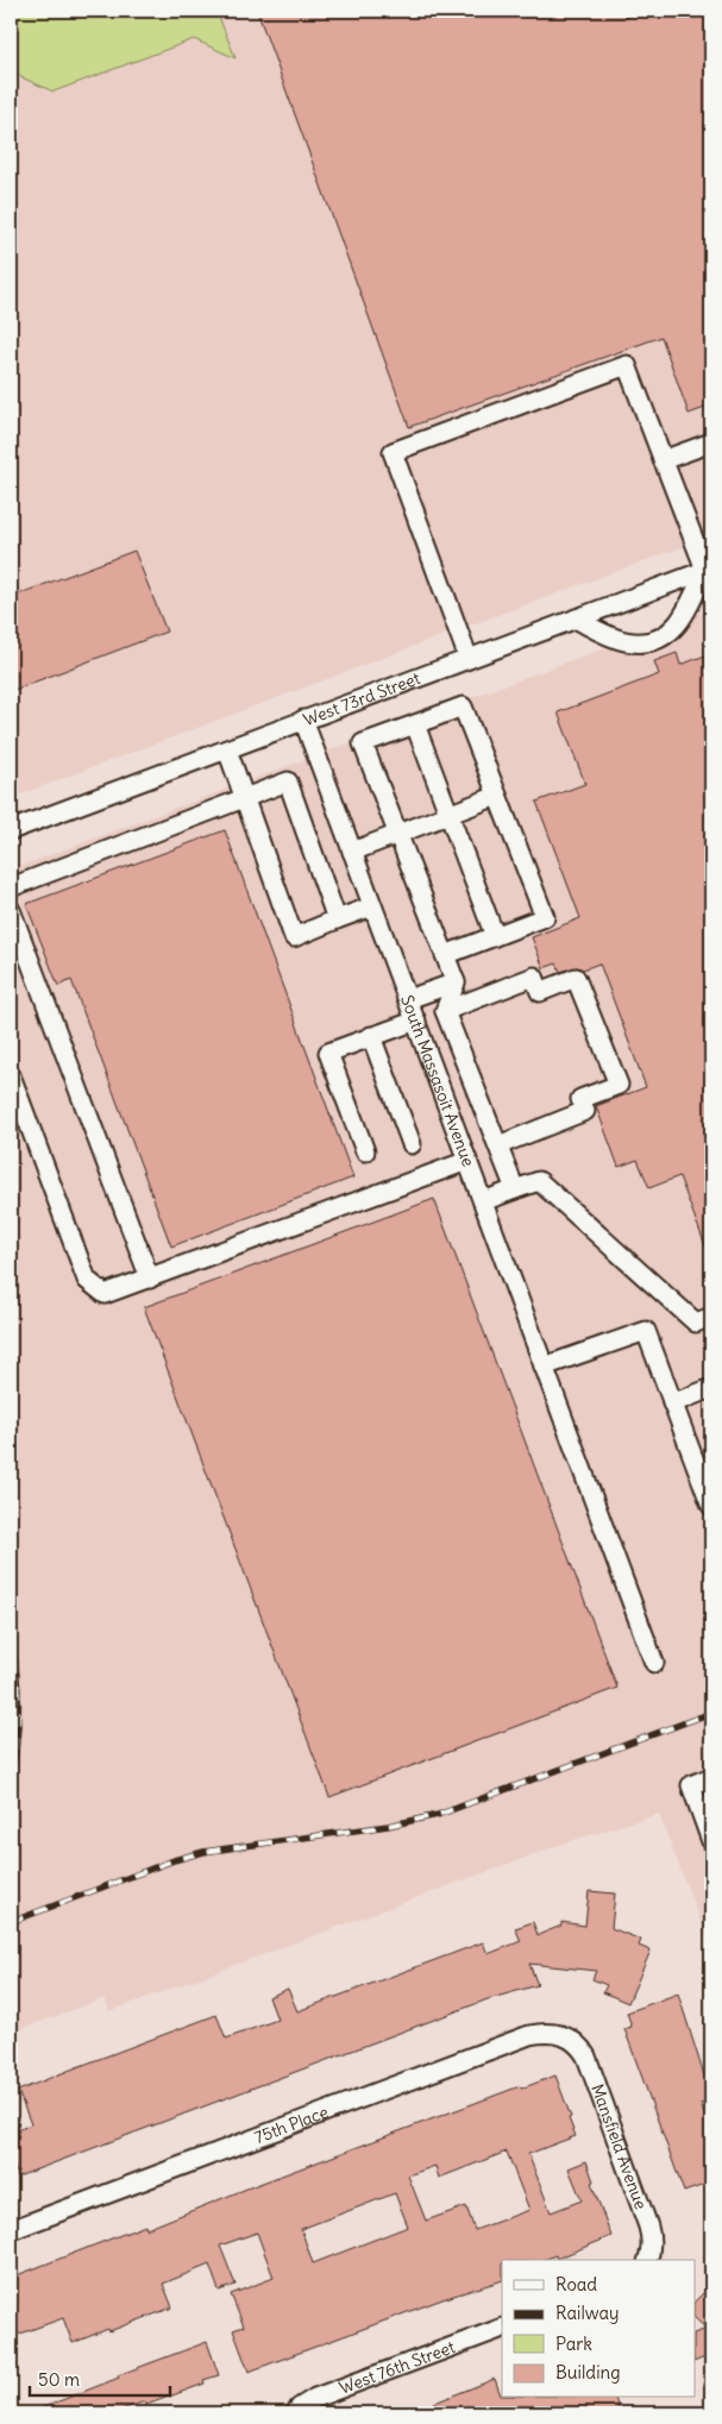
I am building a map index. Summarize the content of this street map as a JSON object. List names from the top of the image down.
{
  "streets": {
    "street": [
      "West 73rd Street",
      "South Massasoit Avenue",
      "75th Place",
      "Mansfield Avenue",
      "West 76th Street"
    ]
  },
  "crossings": [
    ["West 73rd Street", "South Massasoit Avenue"],
    ["75th Place", "Mansfield Avenue"]
  ],
  "legend": [
    "Road",
    "Railway",
    "Park",
    "Building"
  ],
  "scale_bar": "50 m"
}
